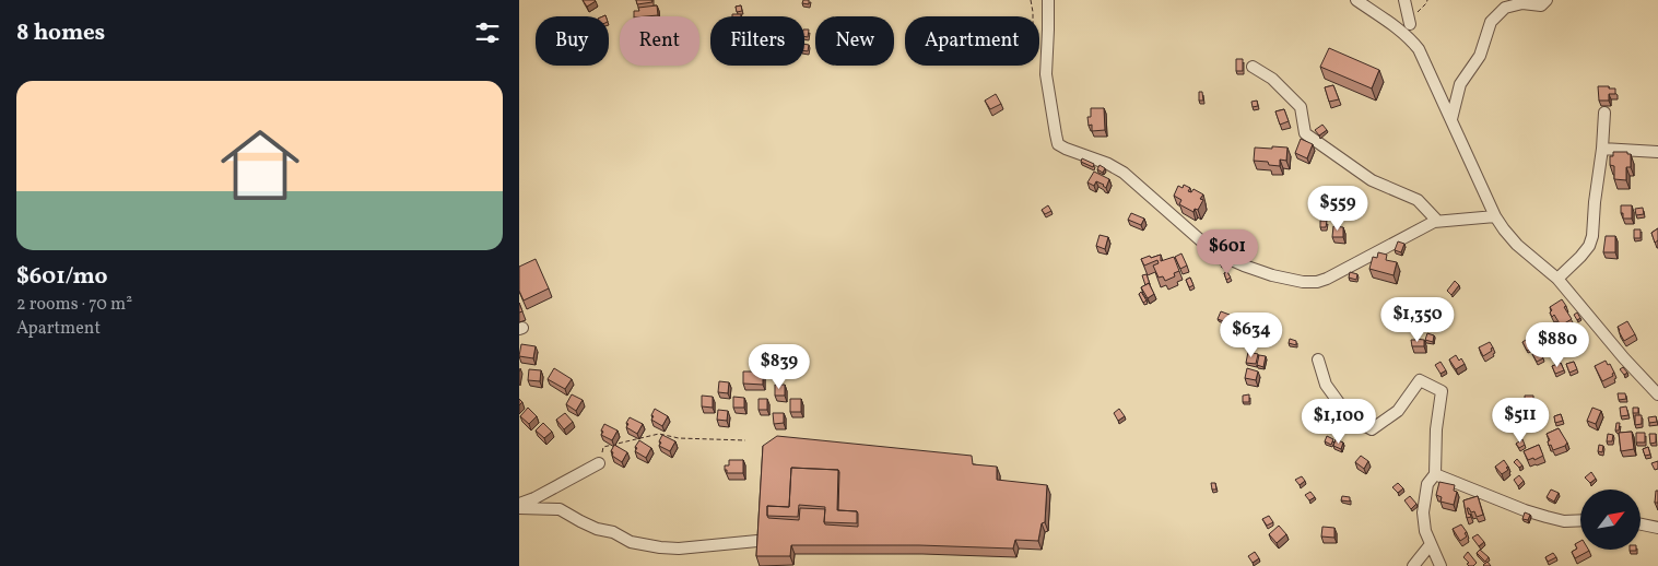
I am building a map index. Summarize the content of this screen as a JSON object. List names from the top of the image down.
{
  "north": "top right",
  "page": {
    "heading": "8 homes",
    "chip": [
      "Buy",
      "Rent",
      "Filters",
      "New",
      "Apartment"
    ],
    "list": [
      {
        "name": "$601/mo",
        "note": "2 rooms · 70 m² · Apartment"
      }
    ],
    "price": [
      "$559",
      "$601",
      "$1,350",
      "$634",
      "$880",
      "$839",
      "$511",
      "$1,100"
    ]
  }
}
